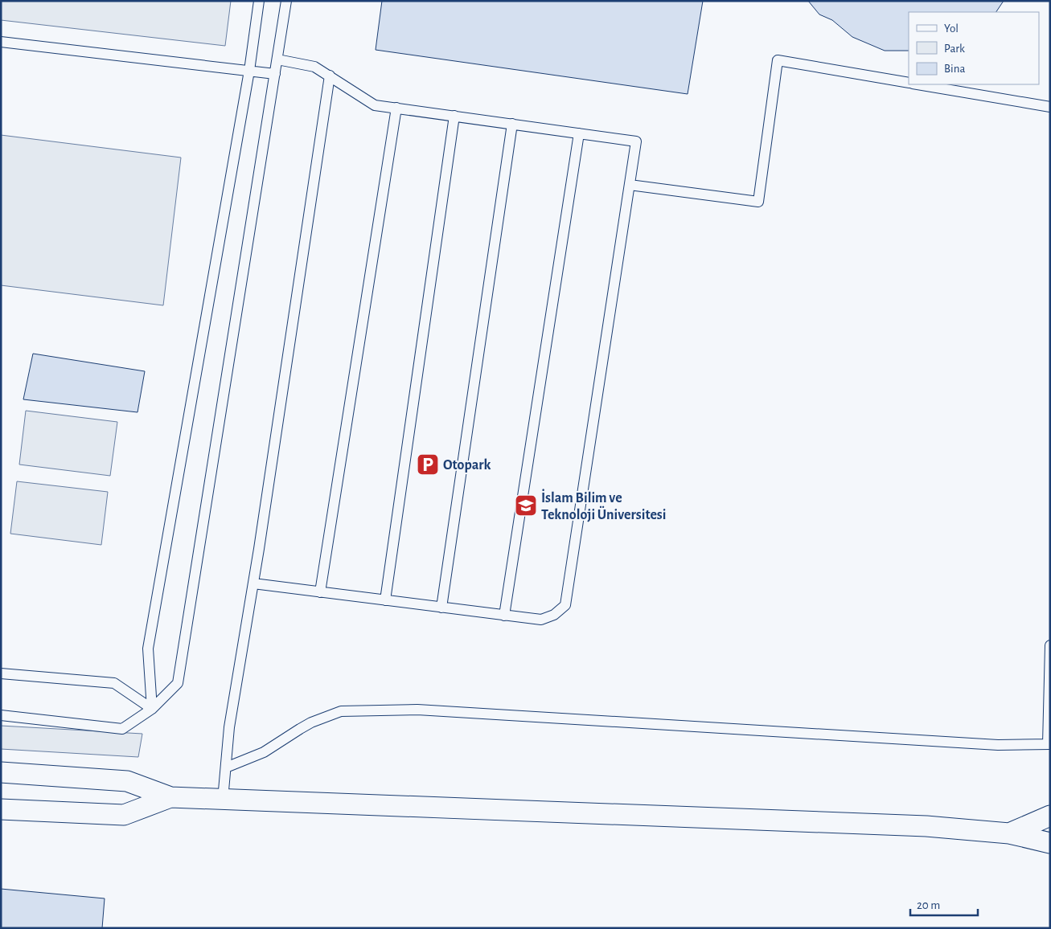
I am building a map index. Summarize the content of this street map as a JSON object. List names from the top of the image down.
{
  "places": {
    "parking": ["Otopark"],
    "school or university": ["İslam Bilim ve Teknoloji Üniversitesi"]
  },
  "legend": ["Yol", "Park", "Bina"],
  "scale_bar": "20 m"
}
